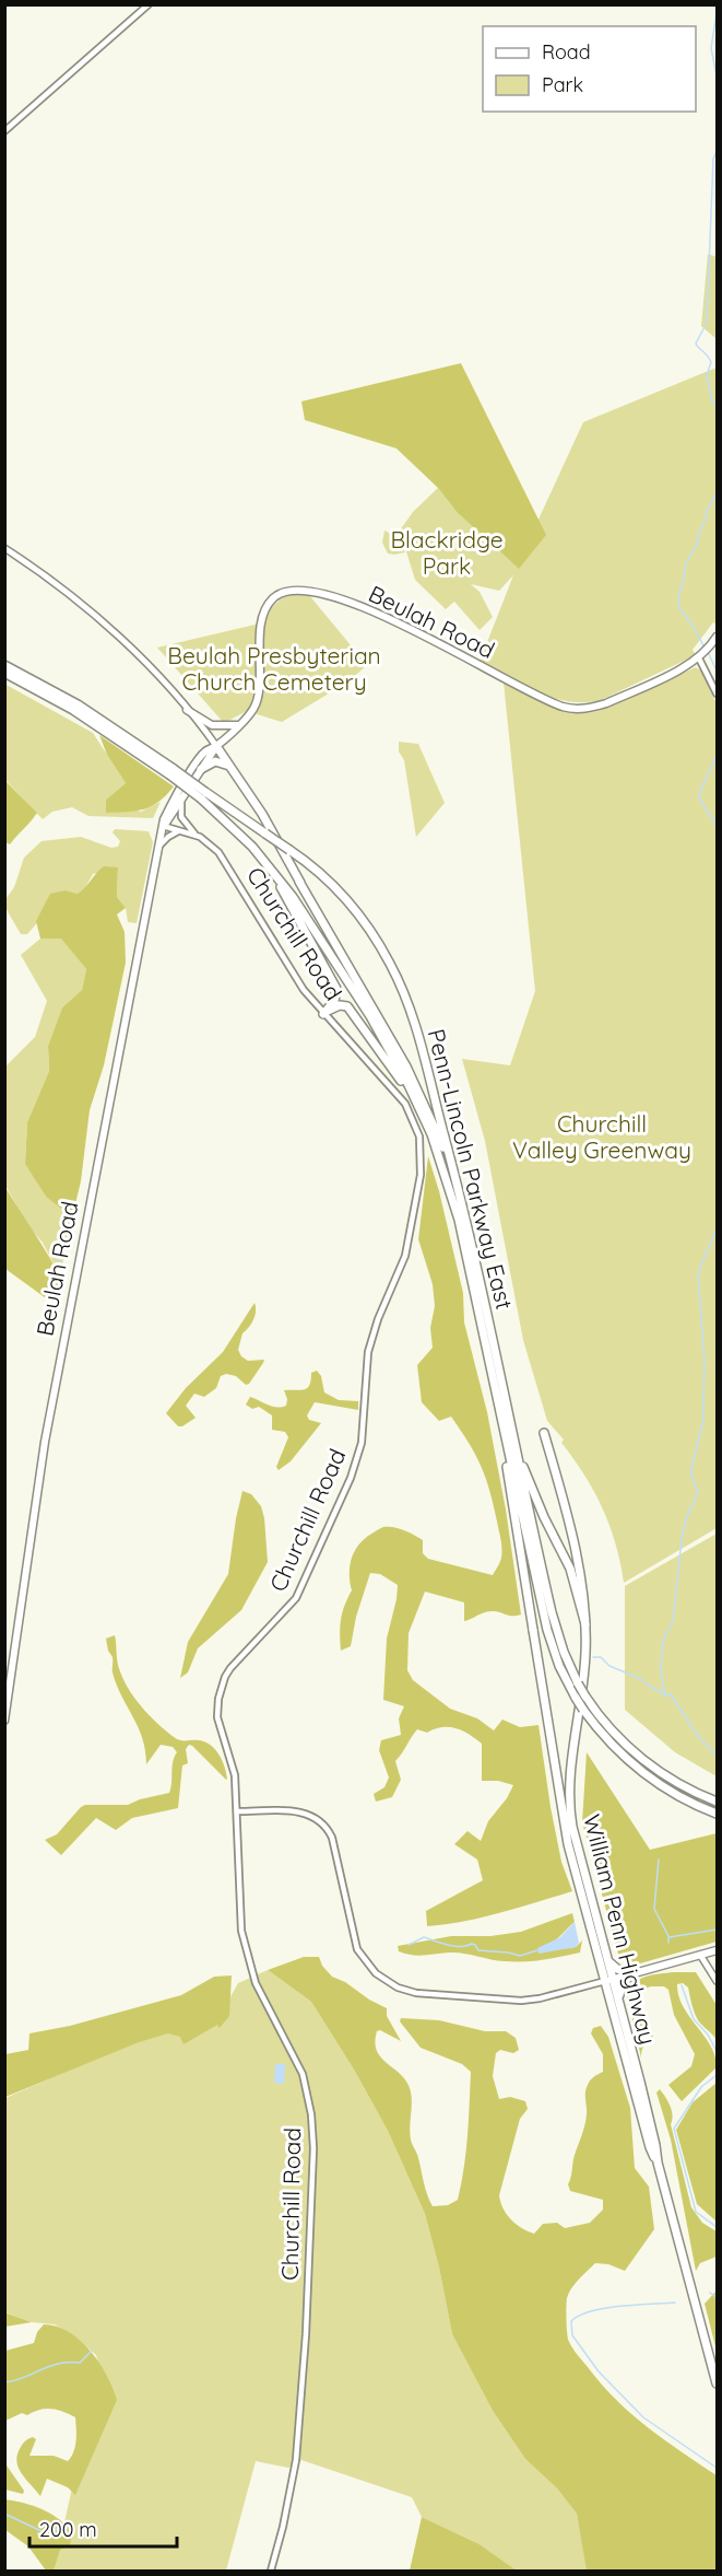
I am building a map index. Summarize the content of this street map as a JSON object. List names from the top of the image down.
{
  "streets": {
    "highway": ["Penn-Lincoln Parkway East", "William Penn Highway"],
    "main road": ["Beulah Road"],
    "street": ["Churchill Road"]
  },
  "crossings": [
    ["Beulah Road", "Churchill Road"],
    ["Penn-Lincoln Parkway East", "William Penn Highway"]
  ],
  "parks": ["Blackridge Park", "Beulah Presbyterian Church Cemetery", "Churchill Valley Greenway"],
  "legend": ["Road", "Park"],
  "scale_bar": "200 m"
}
